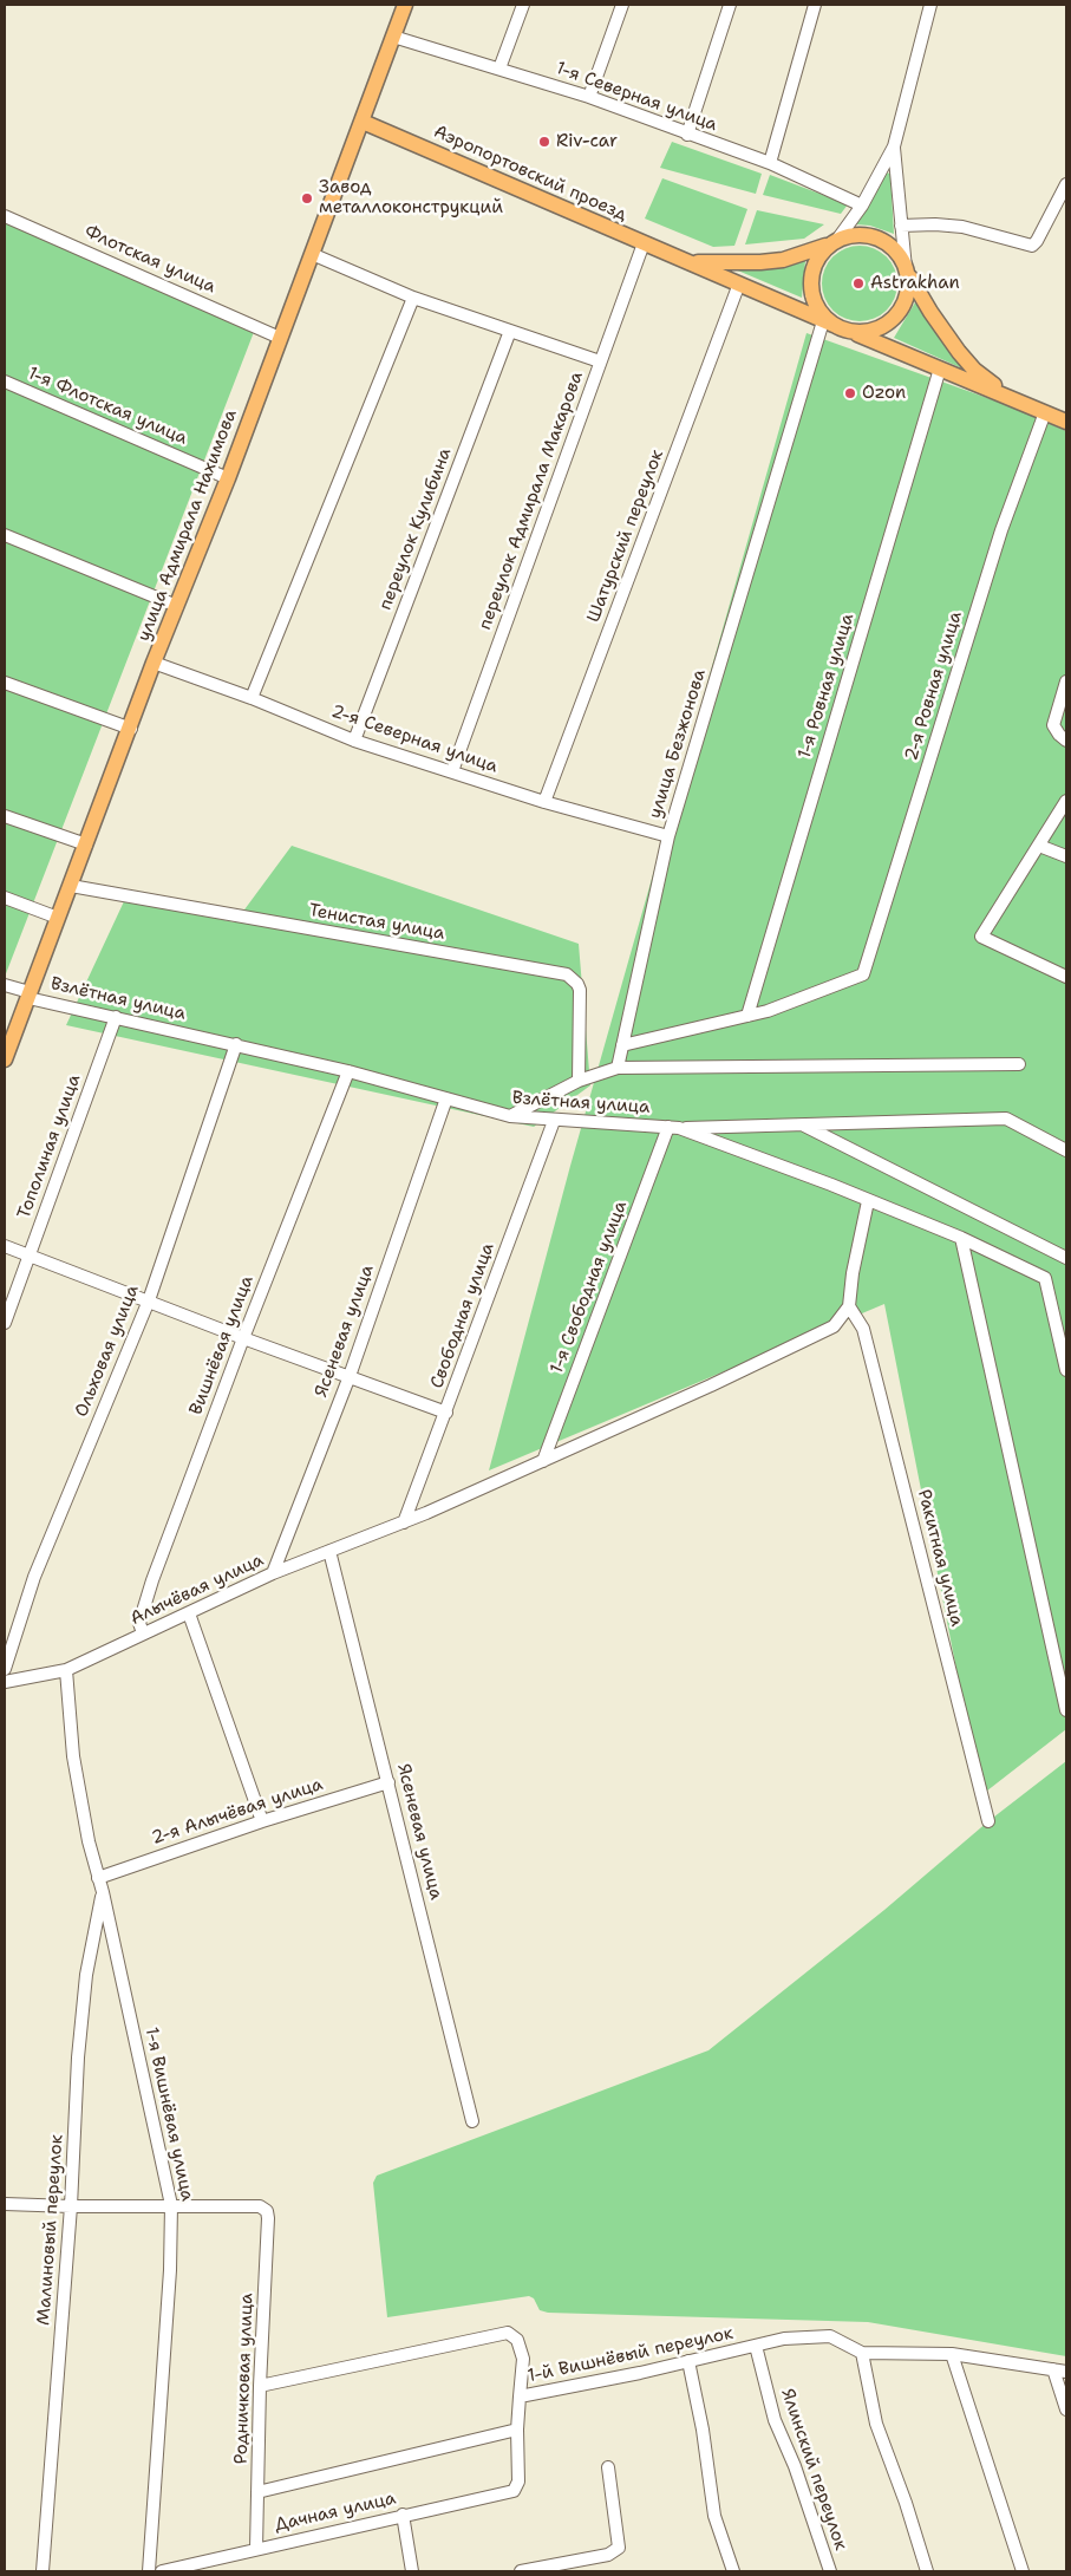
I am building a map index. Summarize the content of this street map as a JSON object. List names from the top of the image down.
{
  "streets": {
    "main road": ["Аэропортовский проезд", "улица Адмирала Нахимова"],
    "street": [
      "1-я Северная улица",
      "Флотская улица",
      "1-я Флотская улица",
      "переулок Адмирала Макарова",
      "переулок Кулибина",
      "Шатурский переулок",
      "1-я Ровная улица",
      "2-я Ровная улица",
      "2-я Северная улица",
      "улица Безжонова",
      "Тенистая улица",
      "Взлётная улица",
      "Тополиная улица",
      "1-я Свободная улица",
      "Свободная улица",
      "Ясеневая улица",
      "Вишнёвая улица",
      "Ольховая улица",
      "Ракитная улица",
      "Алычёвая улица",
      "2-я Алычёвая улица",
      "1-я Вишнёвая улица",
      "Малиновый переулок",
      "1-й Вишнёвый переулок",
      "Родничковая улица",
      "Ялинский переулок",
      "Дачная улица"
    ]
  },
  "crossings": [
    ["1-я Северная улица", "улица Адмирала Нахимова"],
    ["Аэропортовский проезд", "переулок Адмирала Макарова"],
    ["Аэропортовский проезд", "улица Адмирала Нахимова"],
    ["Аэропортовский проезд", "Шатурский переулок"],
    ["Аэропортовский проезд", "улица Безжонова"],
    ["Флотская улица", "улица Адмирала Нахимова"],
    ["1-я Флотская улица", "улица Адмирала Нахимова"],
    ["переулок Адмирала Макарова", "2-я Северная улица"],
    ["улица Адмирала Нахимова", "2-я Северная улица"],
    ["улица Адмирала Нахимова", "Тенистая улица"],
    ["улица Адмирала Нахимова", "Взлётная улица"],
    ["переулок Кулибина", "2-я Северная улица"],
    ["Шатурский переулок", "2-я Северная улица"],
    ["1-я Ровная улица", "2-я Ровная улица"],
    ["2-я Северная улица", "улица Безжонова"],
    ["Взлётная улица", "Тополиная улица"],
    ["Взлётная улица", "1-я Свободная улица"],
    ["Взлётная улица", "Свободная улица"],
    ["Взлётная улица", "Ясеневая улица"],
    ["Взлётная улица", "Вишнёвая улица"],
    ["Взлётная улица", "Ольховая улица"],
    ["1-я Свободная улица", "Алычёвая улица"],
    ["Свободная улица", "Алычёвая улица"],
    ["Ясеневая улица", "Алычёвая улица"],
    ["Ясеневая улица", "2-я Алычёвая улица"],
    ["Вишнёвая улица", "Алычёвая улица"],
    ["Ракитная улица", "Алычёвая улица"],
    ["Алычёвая улица", "1-я Вишнёвая улица"],
    ["2-я Алычёвая улица", "1-я Вишнёвая улица"],
    ["1-я Вишнёвая улица", "Малиновый переулок"],
    ["1-я Вишнёвая улица", "Родничковая улица"],
    ["1-й Вишнёвый переулок", "Родничковая улица"],
    ["1-й Вишнёвый переулок", "Ялинский переулок"],
    ["Родничковая улица", "Дачная улица"]
  ],
  "places": [
    "Riv-car",
    "Завод металлоконструкций",
    "Astrakhan",
    "Ozon"
  ]
}
